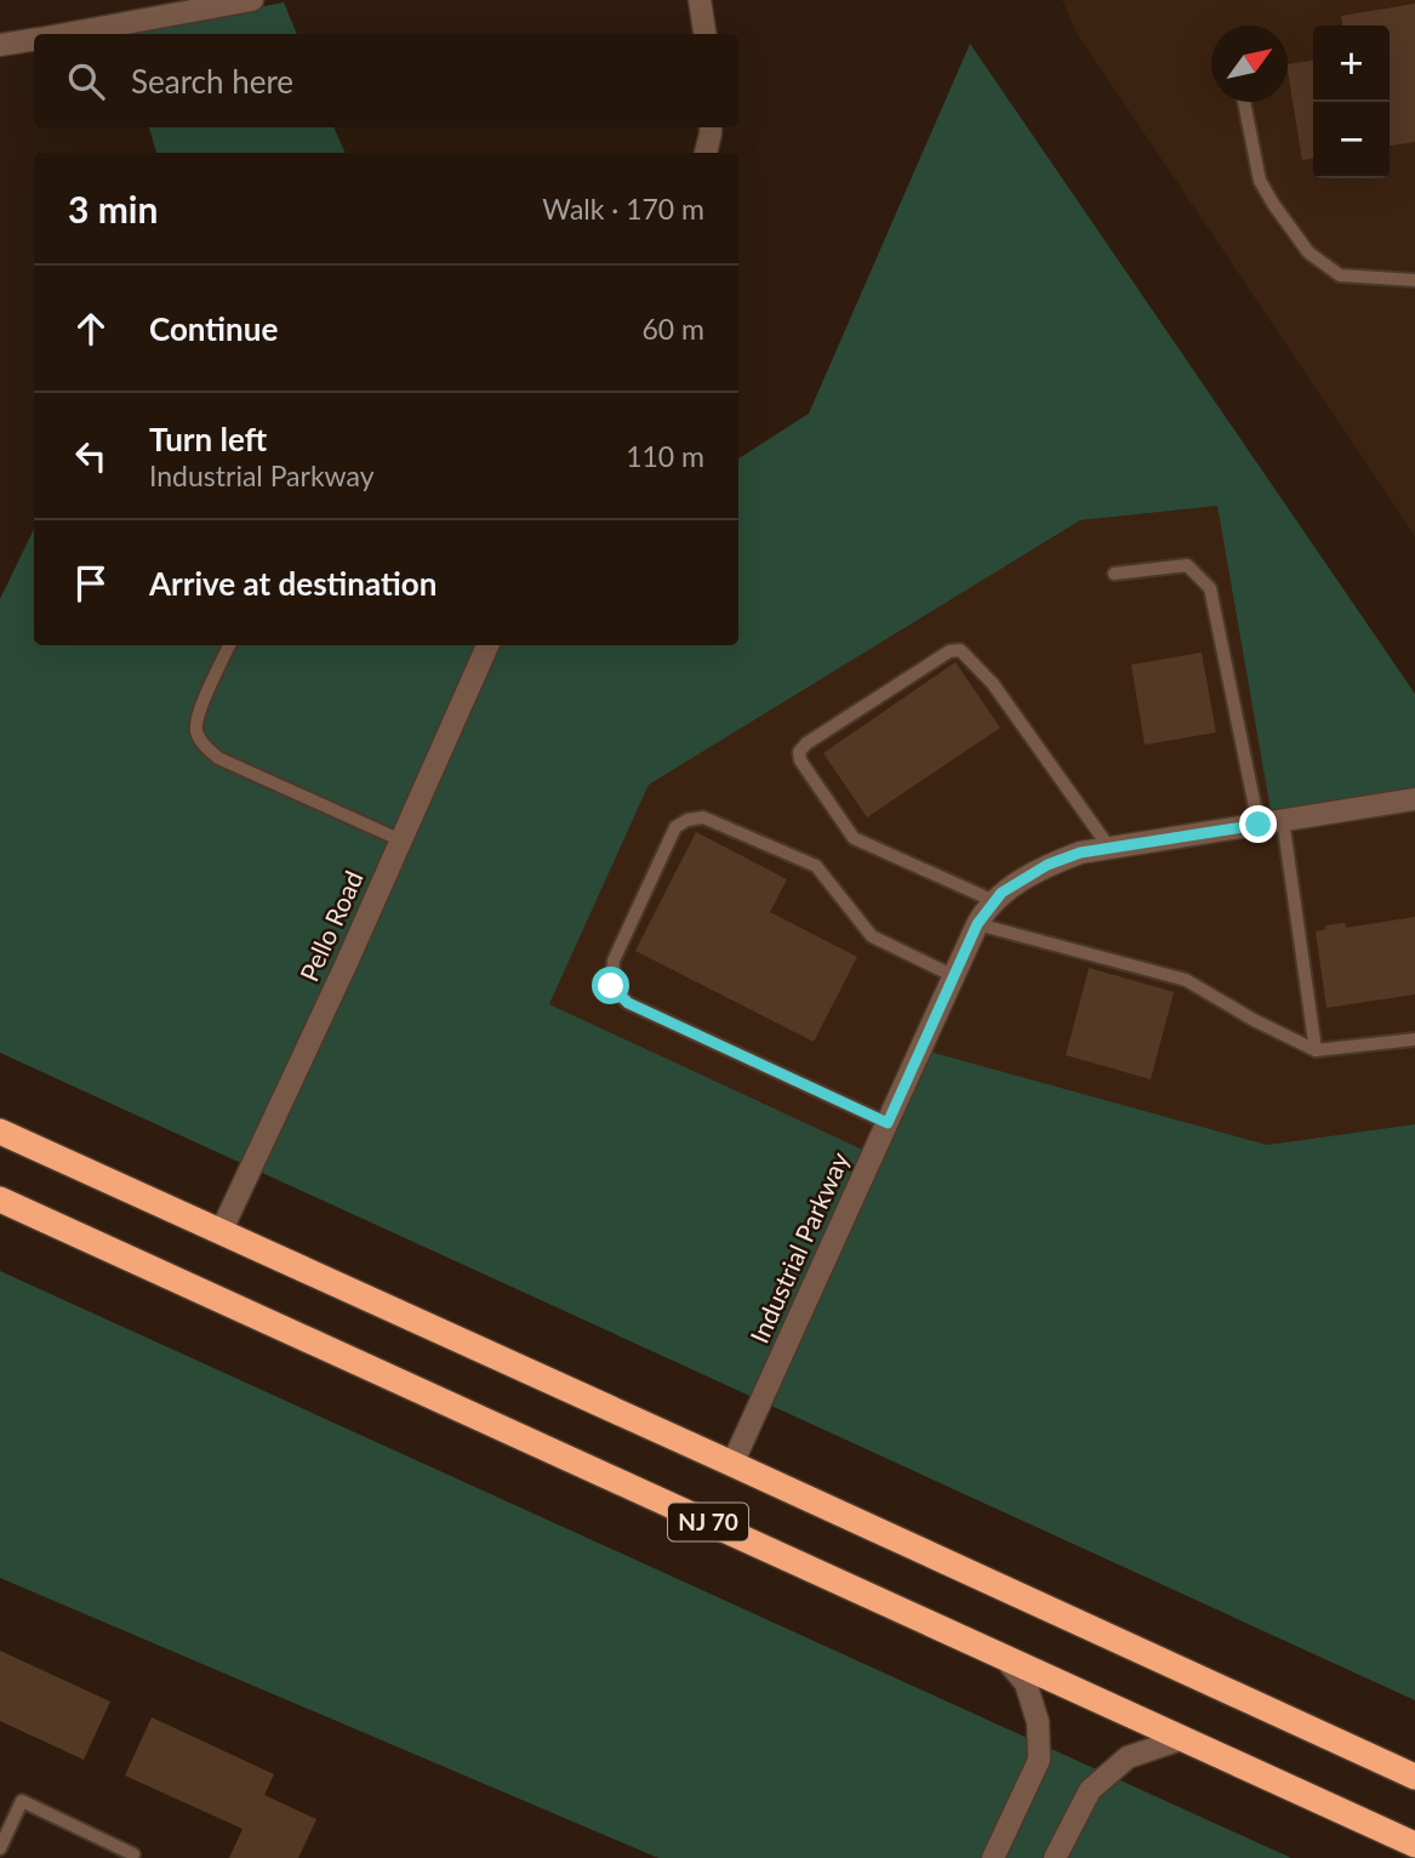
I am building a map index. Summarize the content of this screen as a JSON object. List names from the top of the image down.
{
  "streets": {
    "highway": ["NJ 70"],
    "street": ["Pello Road", "Industrial Parkway"]
  },
  "crossings": [
    ["Pello Road", "NJ 70"],
    ["Industrial Parkway", "NJ 70"]
  ],
  "north": "top right",
  "page": {
    "map_buttons": ["+", "−"],
    "search": "Search here",
    "heading": ["3 min", "Walk · 170 m"],
    "list": [
      ["Continue", "60 m"],
      ["Turn left", "Industrial Parkway", "110 m"],
      "Arrive at destination"
    ]
  }
}
